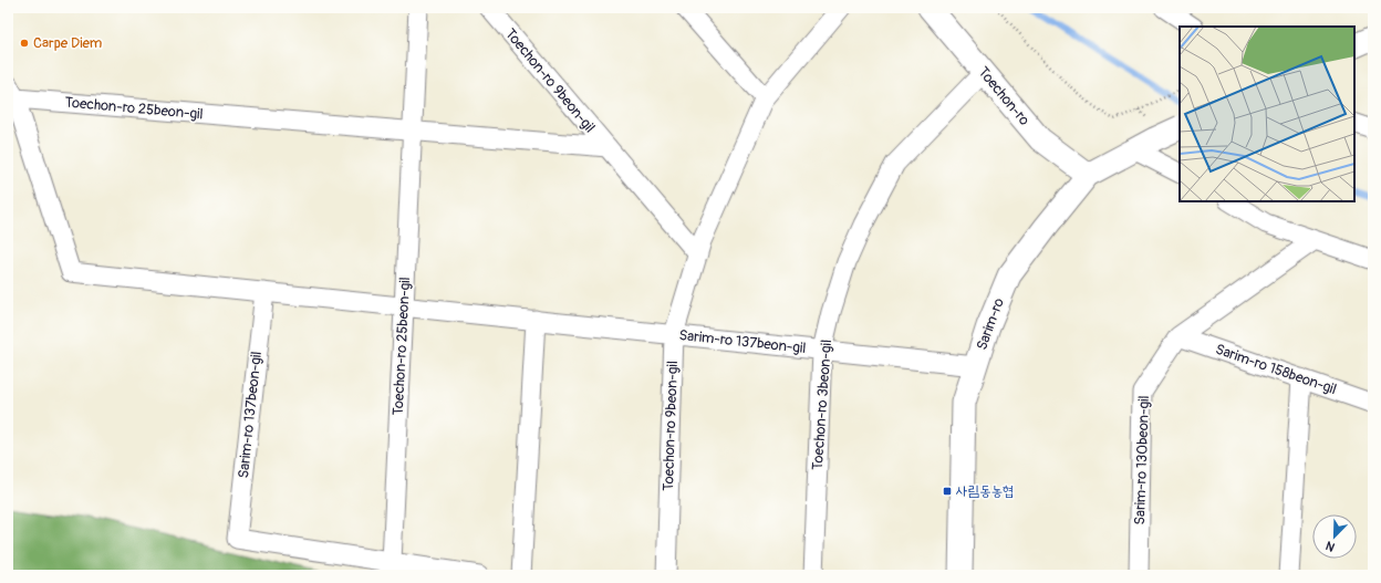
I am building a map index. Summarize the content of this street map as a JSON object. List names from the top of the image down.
{
  "streets": {
    "street": [
      "Toechon-ro 9beon-gil",
      "Toechon-ro",
      "Toechon-ro 25beon-gil",
      "Sarim-ro",
      "Sarim-ro 137beon-gil",
      "Sarim-ro 158beon-gil",
      "Toechon-ro 3beon-gil",
      "Sarim-ro 130beon-gil"
    ]
  },
  "crossings": [
    ["Toechon-ro 9beon-gil", "Toechon-ro 25beon-gil"],
    ["Toechon-ro 9beon-gil", "Sarim-ro 137beon-gil"],
    ["Toechon-ro", "Sarim-ro"],
    ["Toechon-ro", "Toechon-ro 3beon-gil"],
    ["Toechon-ro 25beon-gil", "Sarim-ro 137beon-gil"],
    ["Sarim-ro", "Sarim-ro 137beon-gil"],
    ["Sarim-ro 137beon-gil", "Toechon-ro 3beon-gil"],
    ["Sarim-ro 158beon-gil", "Sarim-ro 130beon-gil"]
  ],
  "places": {
    "other": ["Carpe Diem"],
    "transit": ["사림동농협"]
  },
  "north": "bottom left"
}
